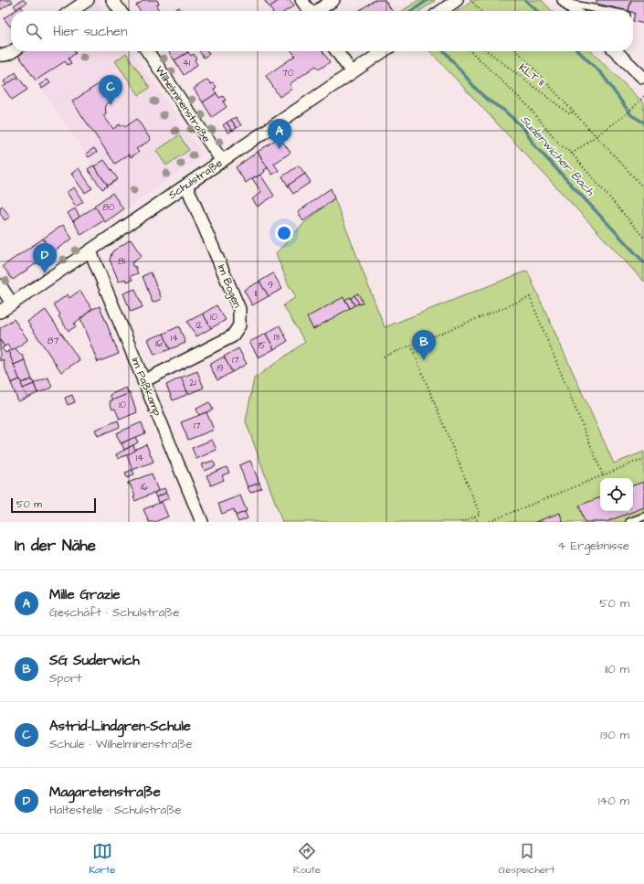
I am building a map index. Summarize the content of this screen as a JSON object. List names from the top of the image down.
{
  "streets": {
    "street": [
      "Wilhelminenstraße",
      "Schulstraße",
      "Im Bogen",
      "Im Paßkamp"
    ],
    "path": ["KLT II"]
  },
  "crossings": [
    ["Wilhelminenstraße", "Schulstraße"],
    ["Schulstraße", "Im Bogen"],
    ["Schulstraße", "Im Paßkamp"],
    ["Im Bogen", "Im Paßkamp"]
  ],
  "water": ["Suderwicher Bach"],
  "house_numbers": [
    "41",
    "70",
    "80",
    "81",
    "9",
    "11",
    "10",
    "12",
    "13",
    "14",
    "87",
    "16",
    "15",
    "17",
    "19",
    "21",
    "10",
    "17",
    "14",
    "16"
  ],
  "scale_bar": "50 m",
  "page": {
    "search": "Hier suchen",
    "pins": [
      "C",
      "A",
      "D",
      "B"
    ],
    "scale": "50 m",
    "heading": ["In der Nähe", "4 Ergebnisse"],
    "list": [
      {
        "mark": "A",
        "name": "Mille Grazie",
        "note": "Geschäft · Schulstraße",
        "value": "50 m"
      },
      {
        "mark": "B",
        "name": "SG Suderwich",
        "note": "Sport",
        "value": "110 m"
      },
      {
        "mark": "C",
        "name": "Astrid-Lindgren-Schule",
        "note": "Schule · Wilhelminenstraße",
        "value": "130 m"
      },
      {
        "mark": "D",
        "name": "Magaretenstraße",
        "note": "Haltestelle · Schulstraße",
        "value": "140 m"
      }
    ],
    "nav": ["Karte", "Route", "Gespeichert"]
  }
}
